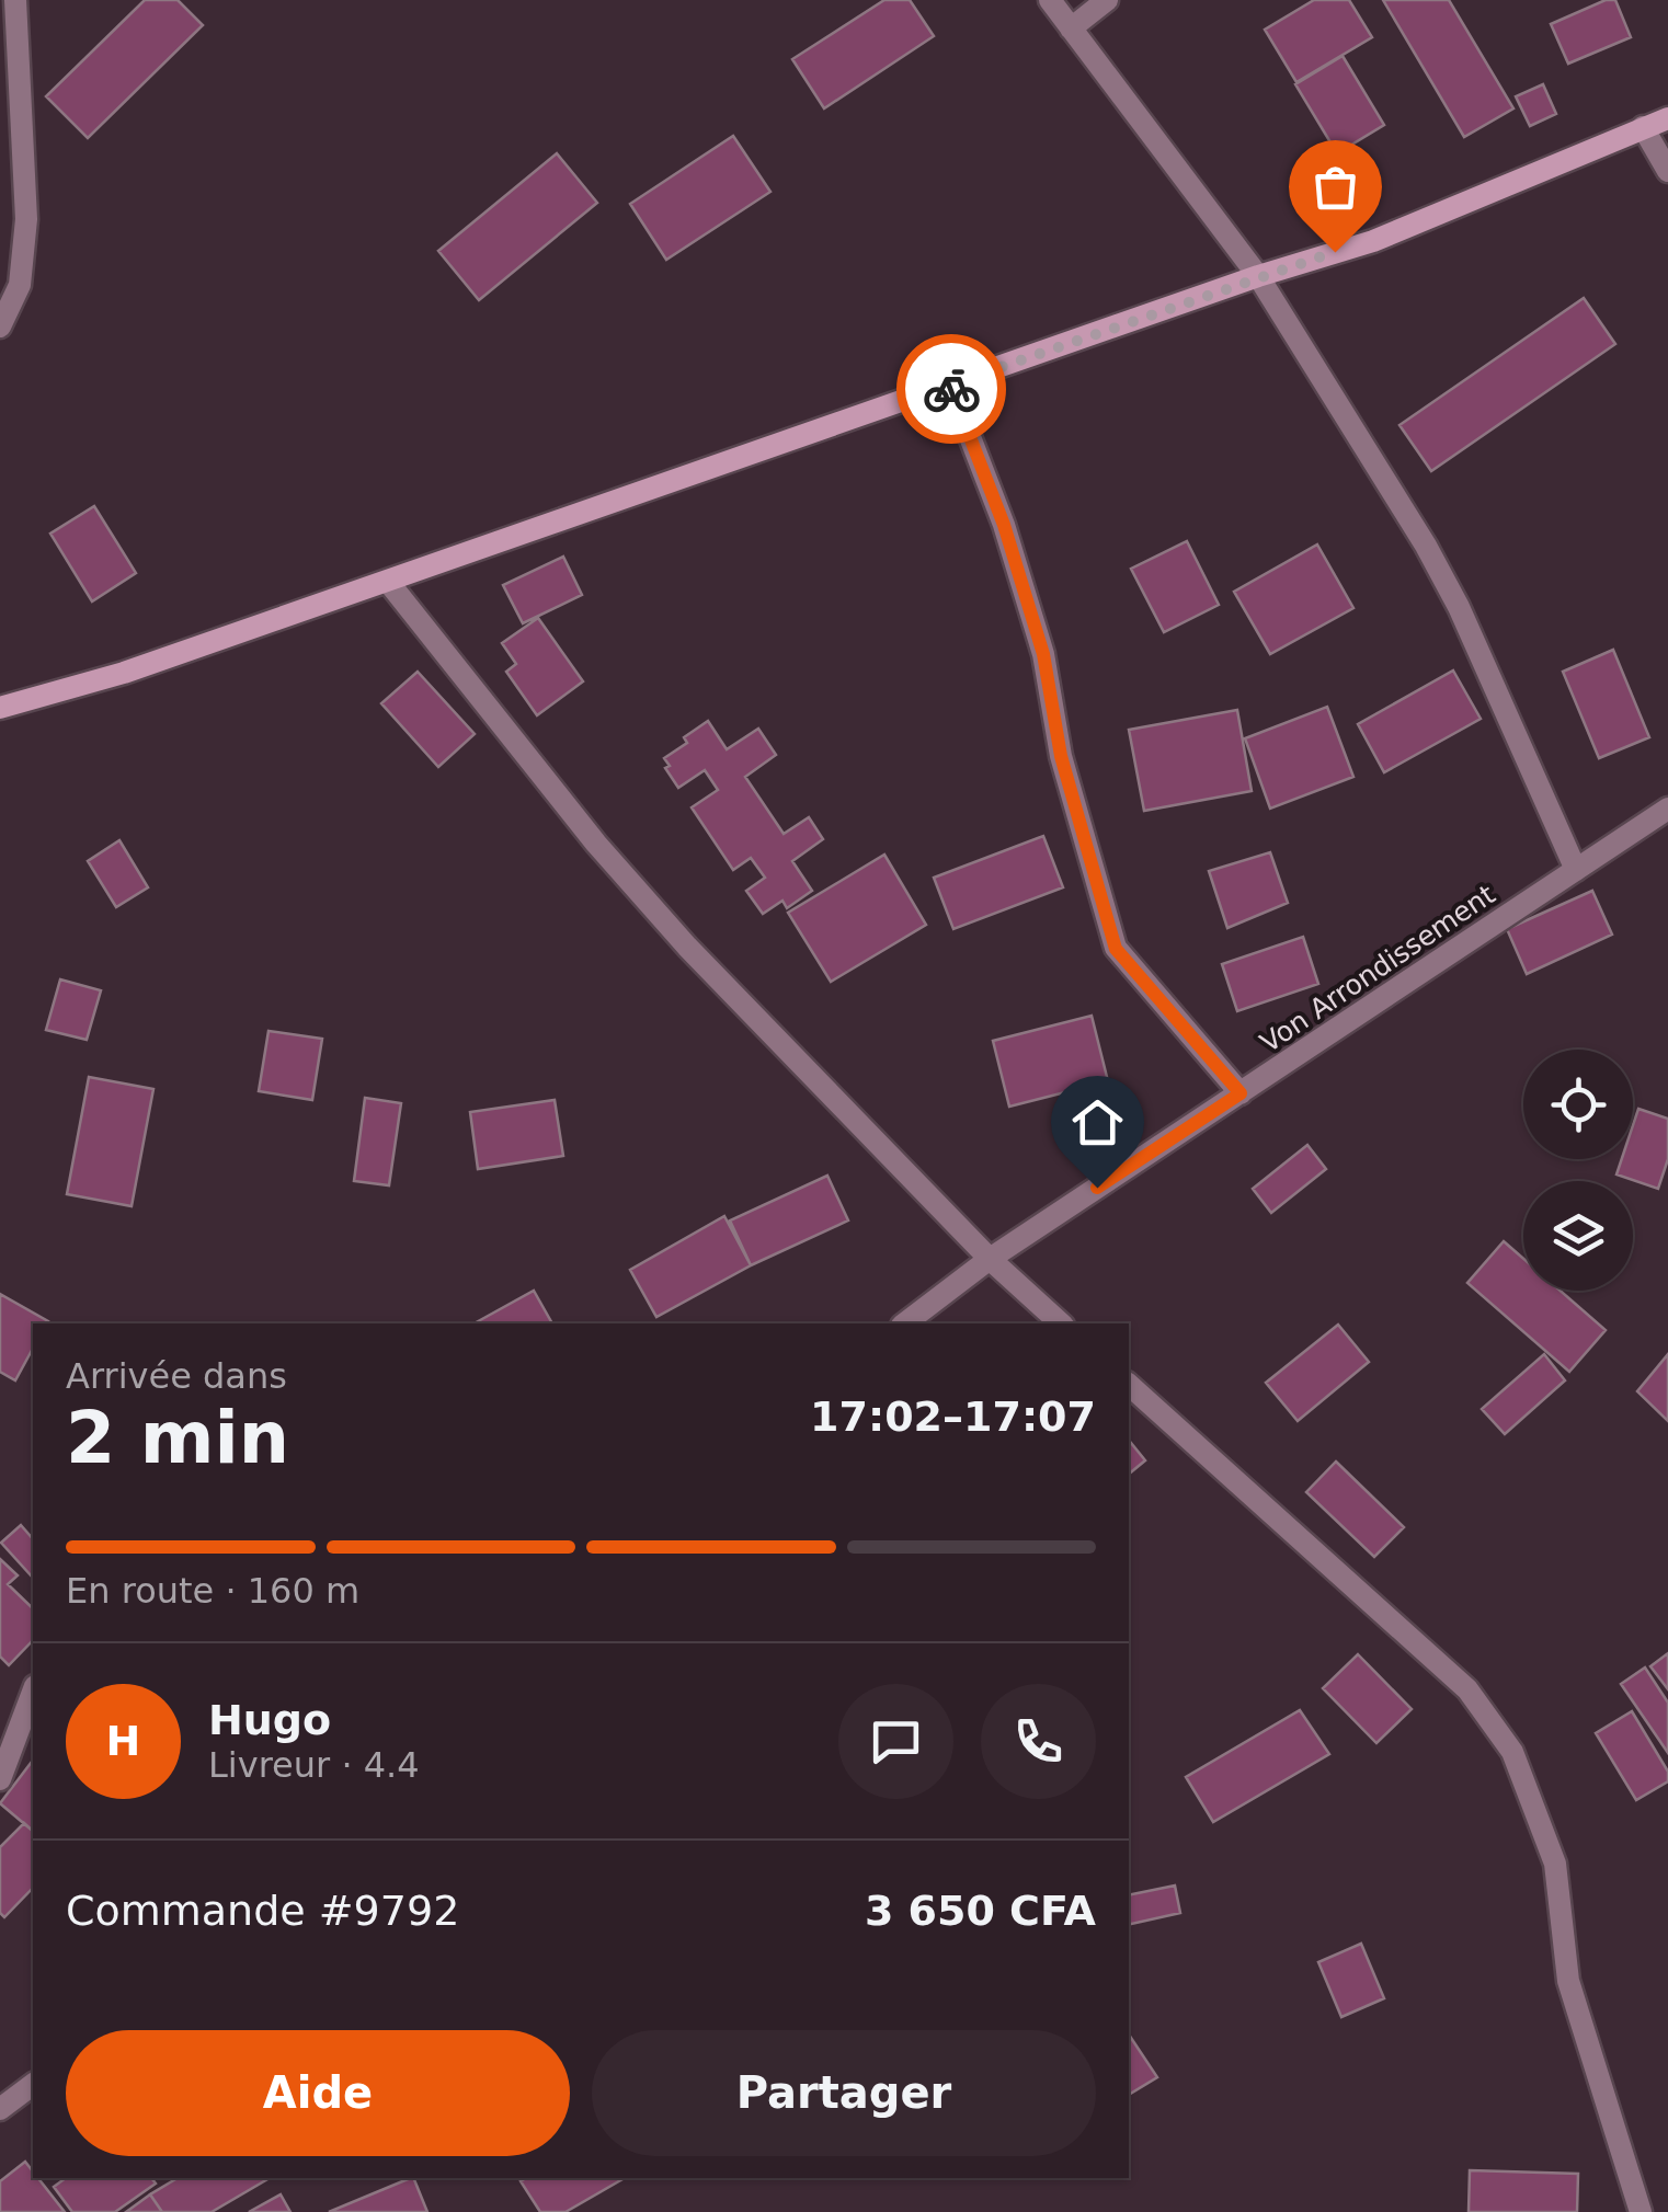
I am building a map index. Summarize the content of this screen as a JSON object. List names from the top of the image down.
{
  "streets": {
    "street": ["Von Arrondissement"]
  },
  "page": {
    "heading": ["2 min", "Arrivée dans", "17:02–17:07"],
    "panel": [
      "Hugo",
      "Livreur · 4.4",
      "Commande #9792",
      "3 650 CFA"
    ],
    "bar": "En route · 160 m",
    "round": "H",
    "buttons": ["Aide", "Partager"]
  }
}
